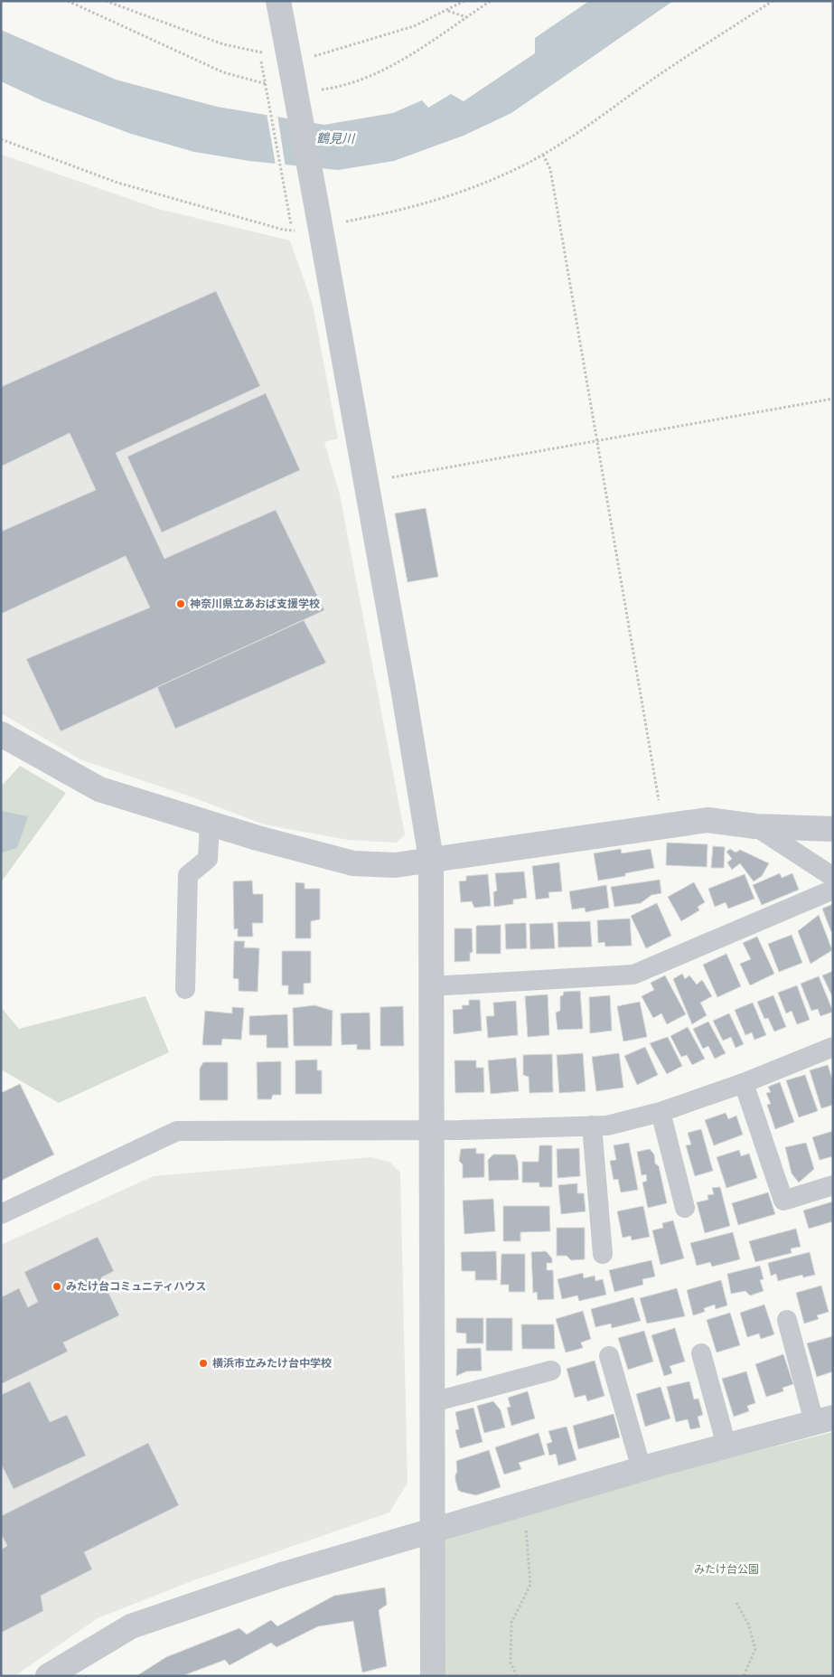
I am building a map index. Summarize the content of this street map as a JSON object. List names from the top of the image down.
{
  "water": ["鶴見川"],
  "parks": ["みたけ台公園"],
  "places": ["神奈川県立あおば支援学校", "みたけ台コミュニティハウス", "横浜市立みたけ台中学校"]
}
